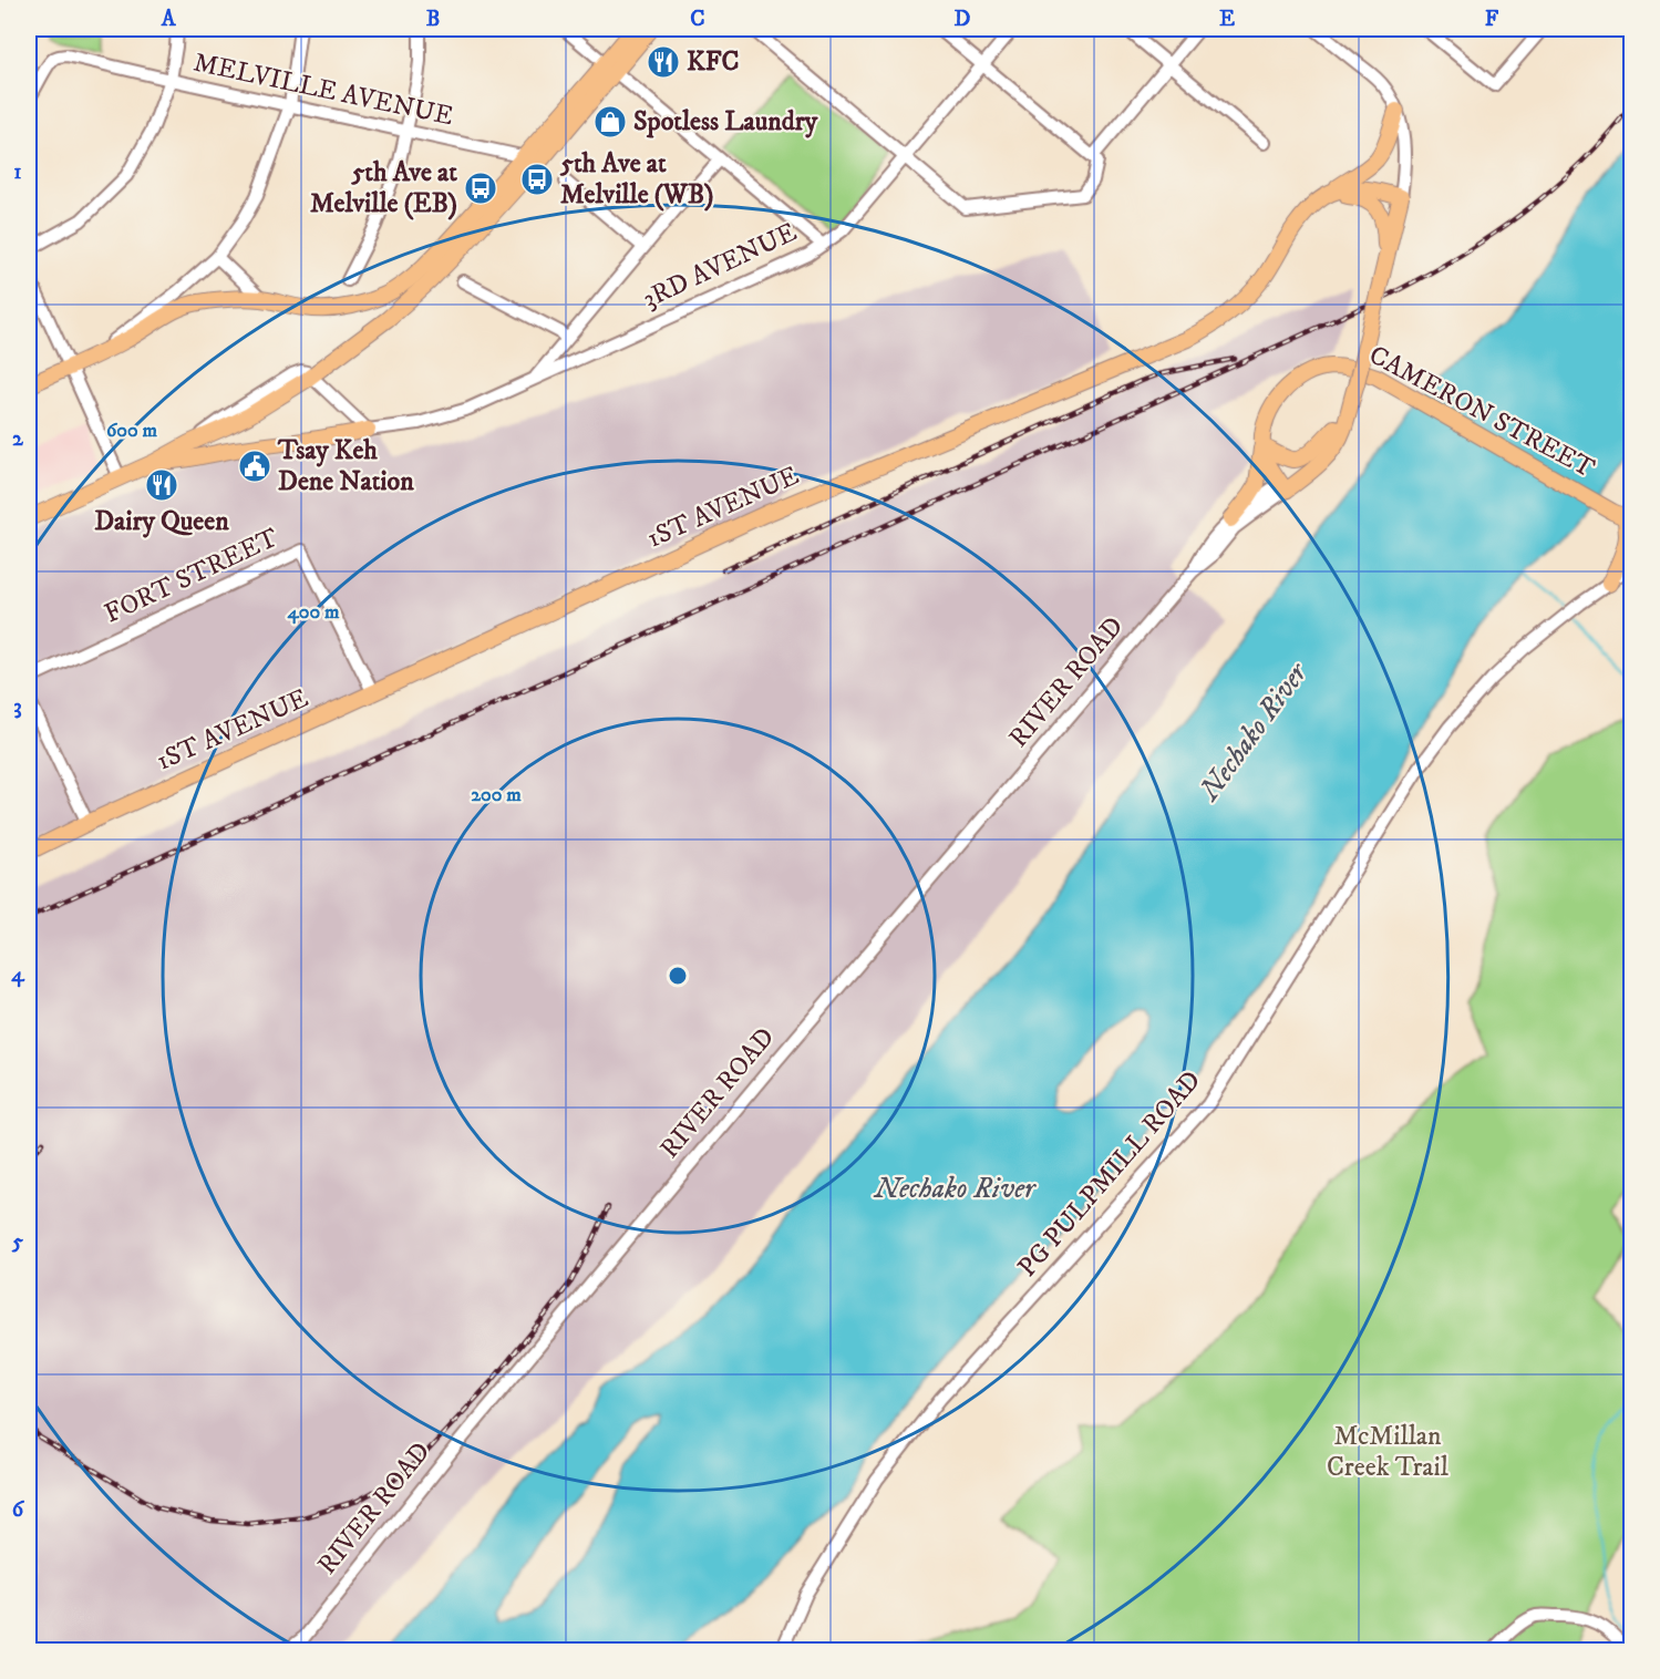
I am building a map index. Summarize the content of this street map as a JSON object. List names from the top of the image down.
{
  "streets": {
    "main road": ["CAMERON STREET", "1ST AVENUE", "RIVER ROAD"],
    "street": [
      "MELVILLE AVENUE",
      "3RD AVENUE",
      "FORT STREET",
      "PG PULPMILL ROAD"
    ]
  },
  "crossings": [
    ["CAMERON STREET", "RIVER ROAD"],
    ["1ST AVENUE", "FORT STREET"],
    ["1ST AVENUE", "RIVER ROAD"]
  ],
  "water": ["Nechako River"],
  "parks": ["McMillan Creek Trail"],
  "places": {
    "restaurant": ["KFC", "Dairy Queen"],
    "shop": ["Spotless Laundry"],
    "bus stop": ["5th Ave at Melville (WB)", "5th Ave at Melville (EB)"],
    "public building": ["Tsay Keh Dene Nation"]
  },
  "grid": {
    "columns": [
      "A",
      "B",
      "C",
      "D",
      "E",
      "F"
    ],
    "rows": [
      "1",
      "2",
      "3",
      "4",
      "5",
      "6"
    ]
  },
  "rings": ["600 m", "400 m", "200 m"]
}
